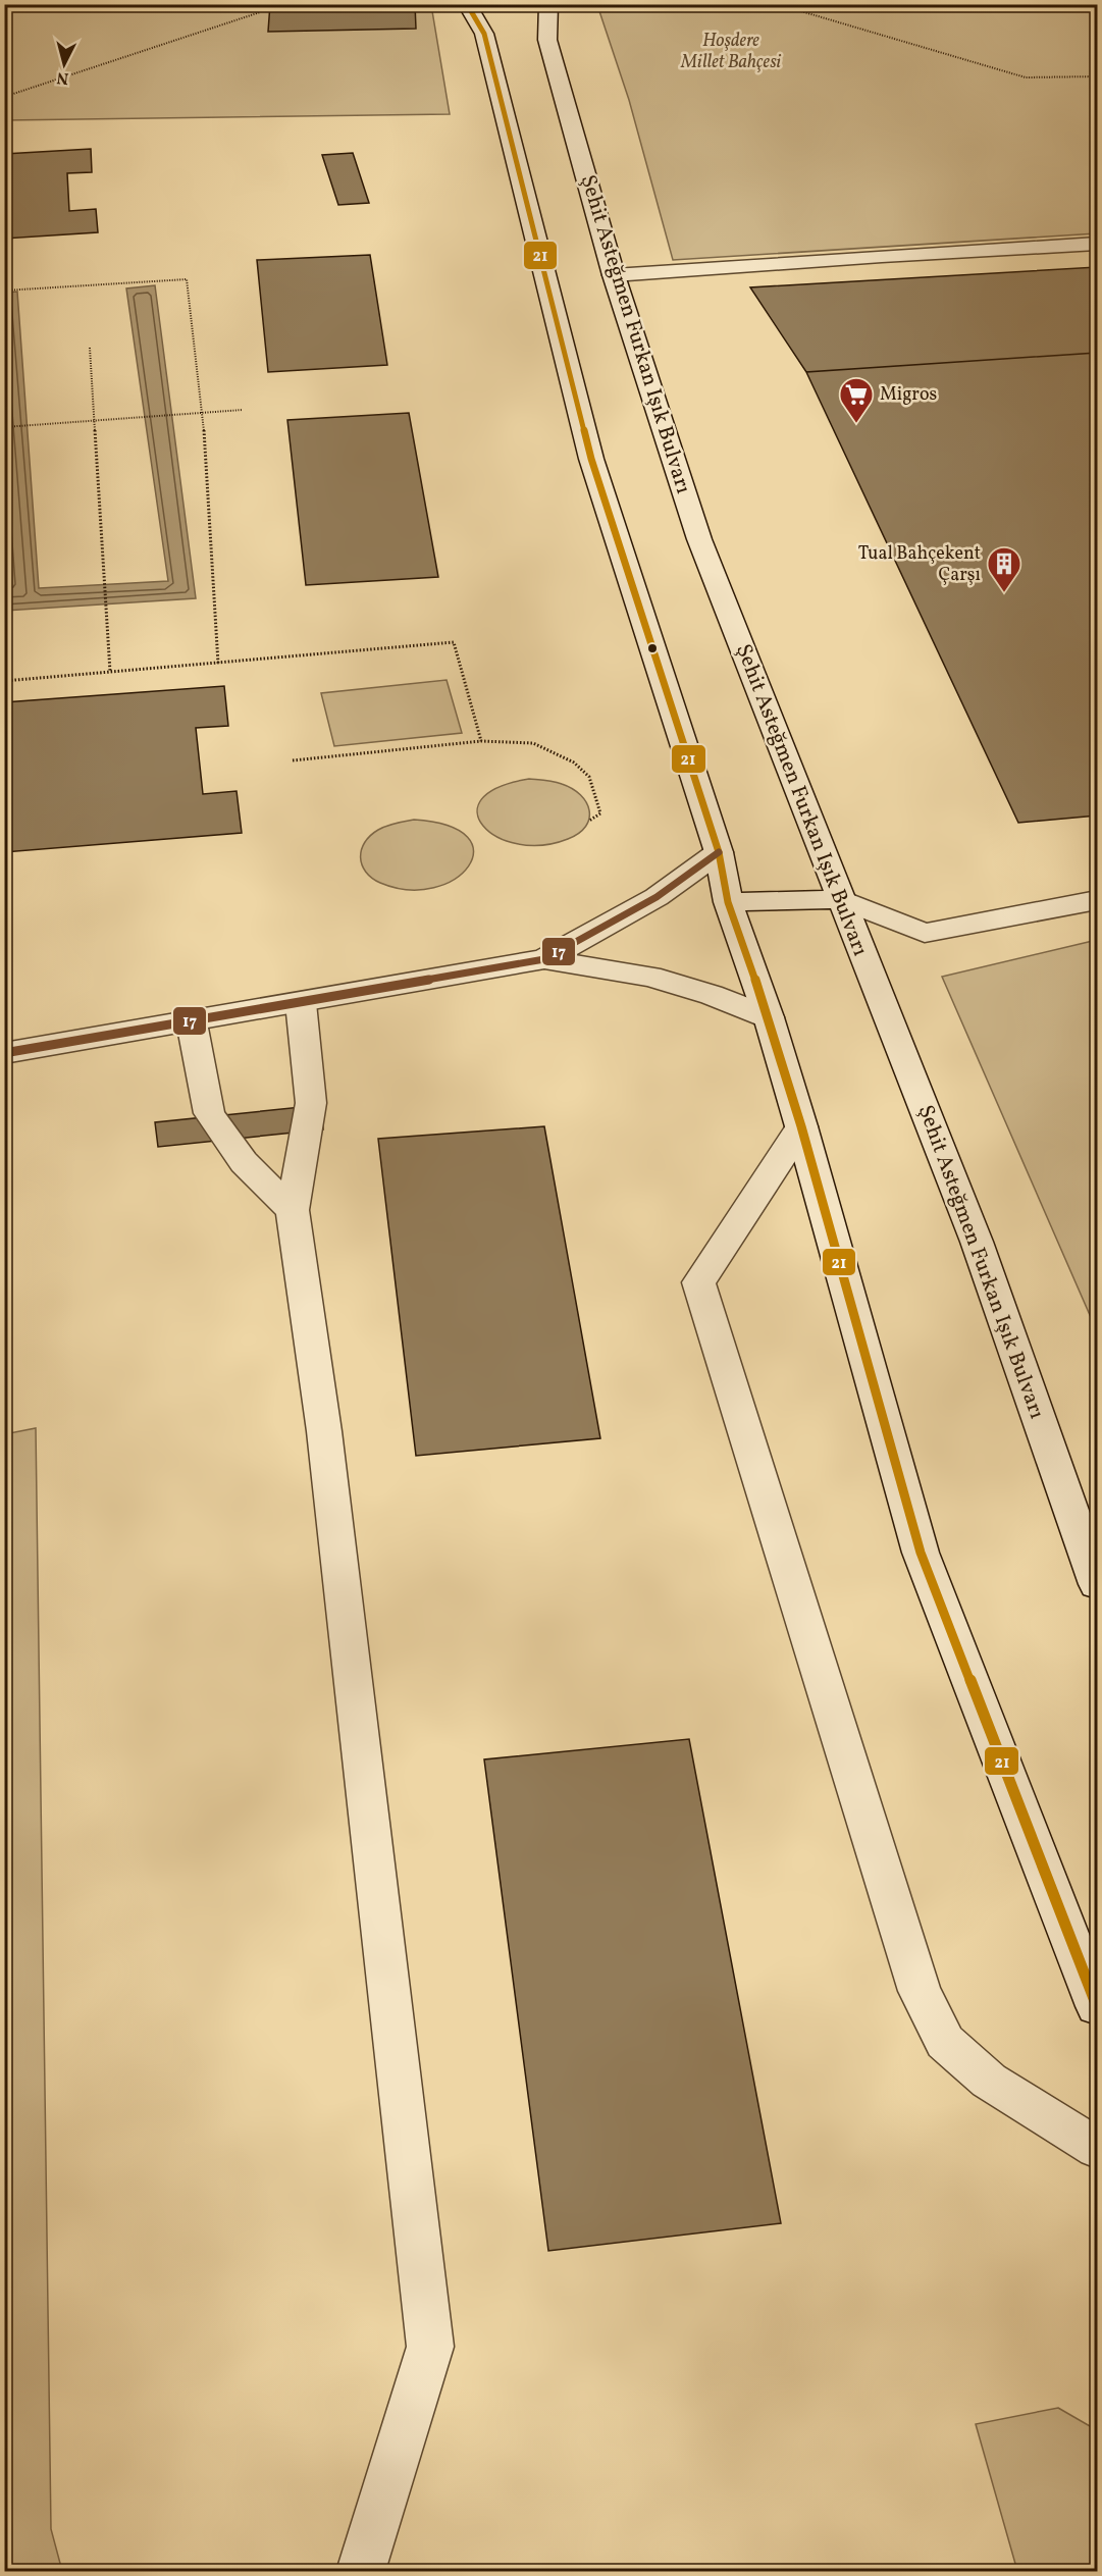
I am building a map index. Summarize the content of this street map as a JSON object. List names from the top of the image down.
{
  "streets": {
    "main road": ["Şehit Asteğmen Furkan Işık Bulvarı"]
  },
  "parks": ["Hoşdere Millet Bahçesi"],
  "places": {
    "supermarket": ["Migros"],
    "building": ["Tual Bahçekent Çarşı"]
  },
  "lines": ["transit line 21", "transit line 17"],
  "north": "bottom"
}
